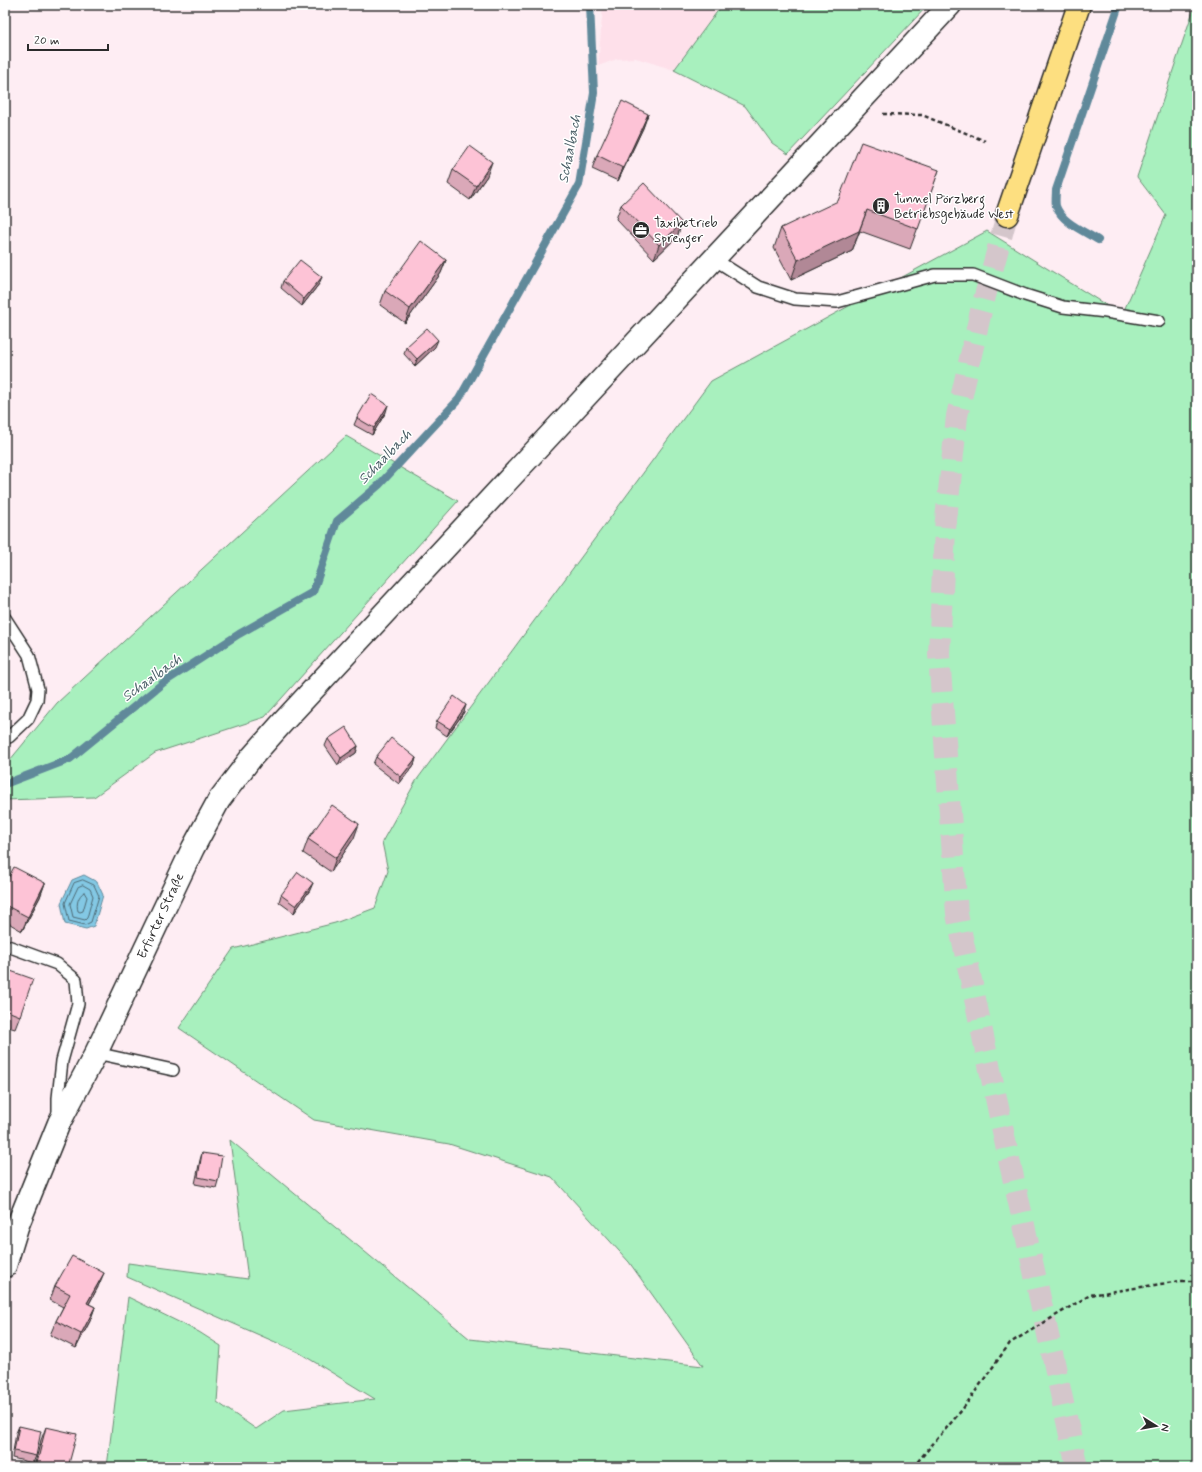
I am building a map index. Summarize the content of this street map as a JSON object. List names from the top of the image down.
{
  "streets": {
    "street": ["Erfurter Straße"]
  },
  "water": ["Schaalbach"],
  "places": {
    "building": ["Tunnel Pörzberg Betriebsgebäude West"],
    "office": ["Taxibetrieb Sprenger"]
  },
  "scale_bar": "20 m",
  "north": "right"
}
